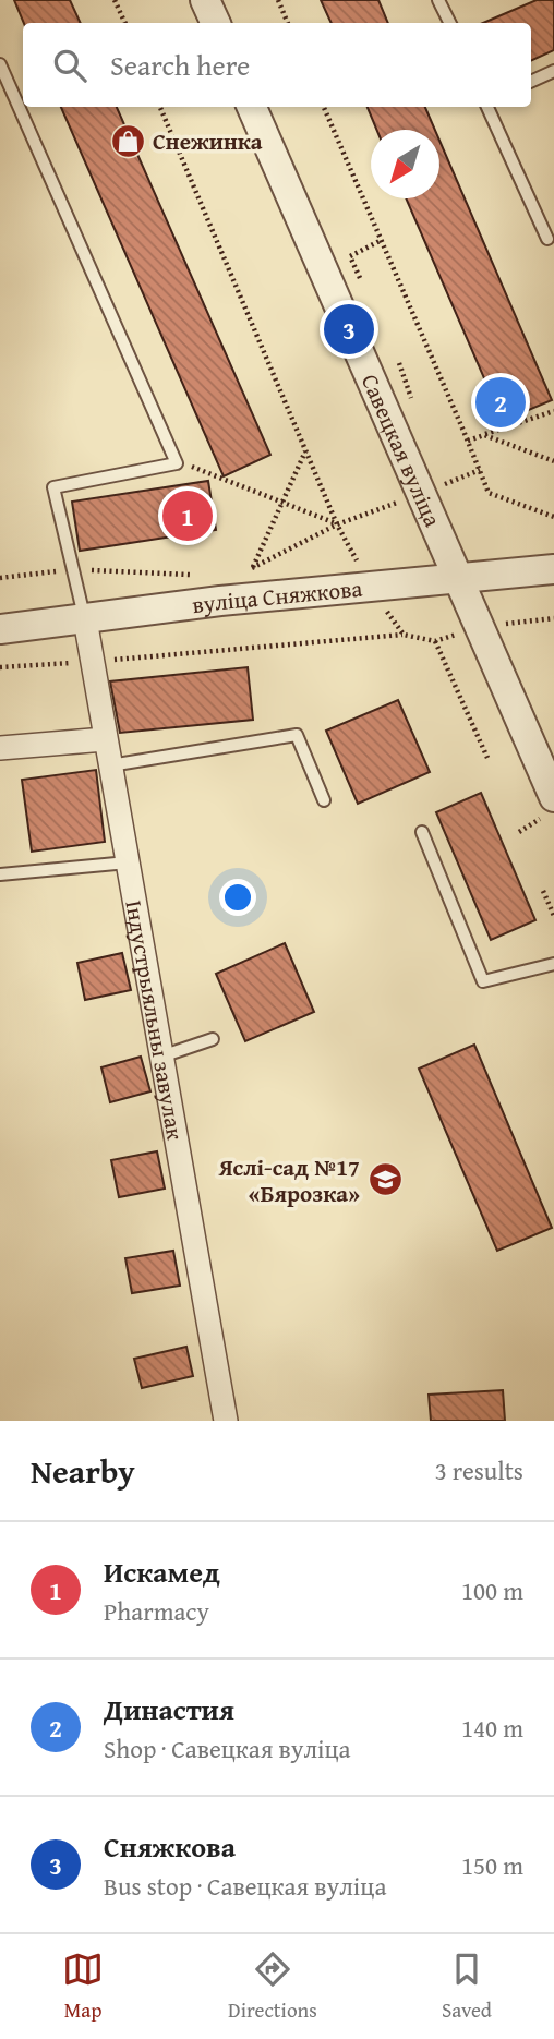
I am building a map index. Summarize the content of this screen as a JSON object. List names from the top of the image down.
{
  "streets": {
    "street": ["Савецкая вуліца", "вуліца Сняжкова", "Індустрыяльны завулак"]
  },
  "crossings": [
    ["Савецкая вуліца", "вуліца Сняжкова"],
    ["вуліца Сняжкова", "Індустрыяльны завулак"]
  ],
  "places": {
    "shop": ["Снежинка"],
    "school or university": ["Яслі-сад №17 «Бярозка»"]
  },
  "north": "bottom left",
  "page": {
    "search": "Search here",
    "pins": ["3", "2", "1"],
    "heading": ["Nearby", "3 results"],
    "list": [
      {
        "mark": "1",
        "name": "Искамед",
        "note": "Pharmacy",
        "value": "100 m"
      },
      {
        "mark": "2",
        "name": "Династия",
        "note": "Shop · Савецкая вуліца",
        "value": "140 m"
      },
      {
        "mark": "3",
        "name": "Сняжкова",
        "note": "Bus stop · Савецкая вуліца",
        "value": "150 m"
      }
    ],
    "nav": ["Map", "Directions", "Saved"]
  }
}
